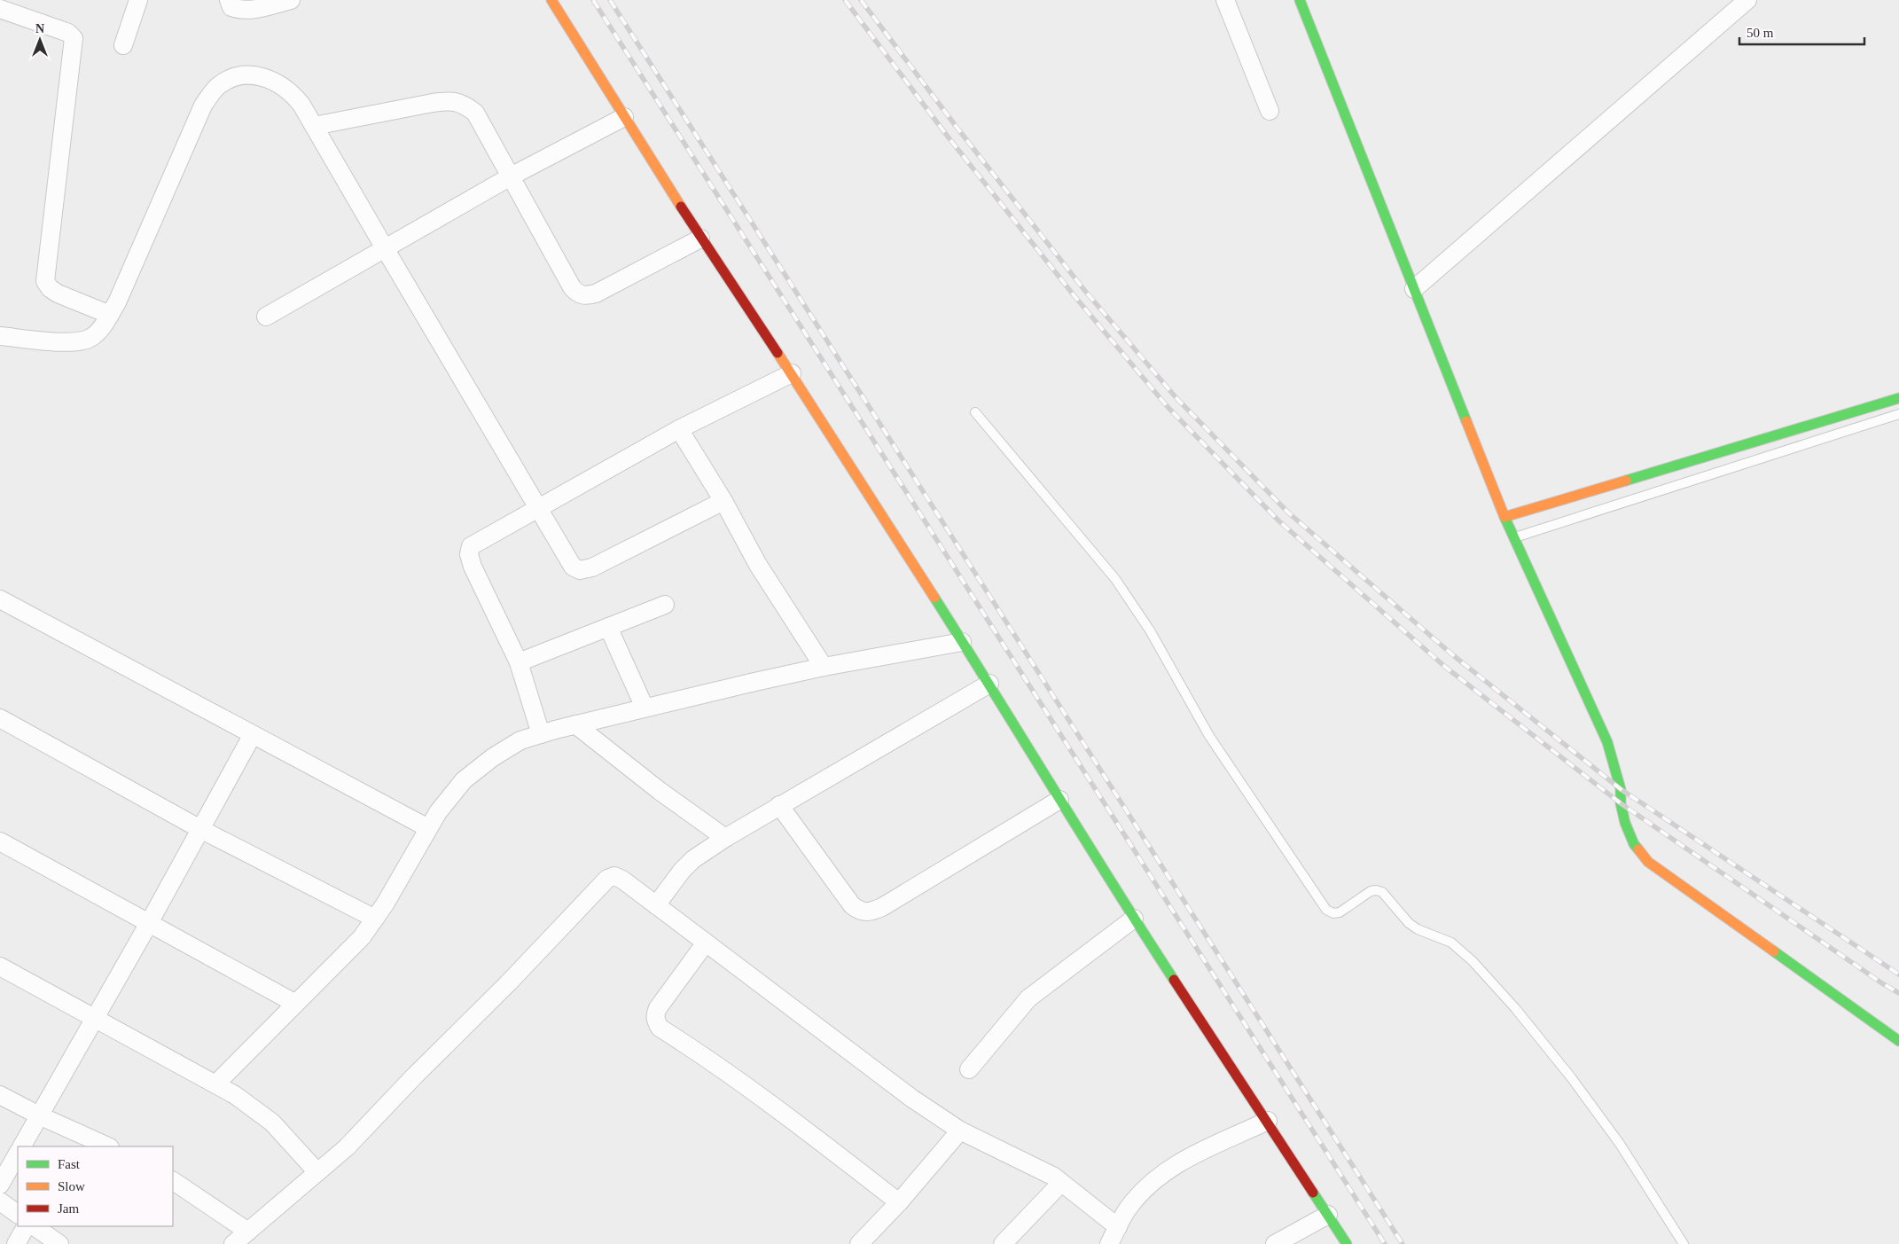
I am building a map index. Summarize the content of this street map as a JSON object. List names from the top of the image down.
{
  "legend": ["Fast", "Slow", "Jam"],
  "scale_bar": "50 m",
  "north": "top"
}
